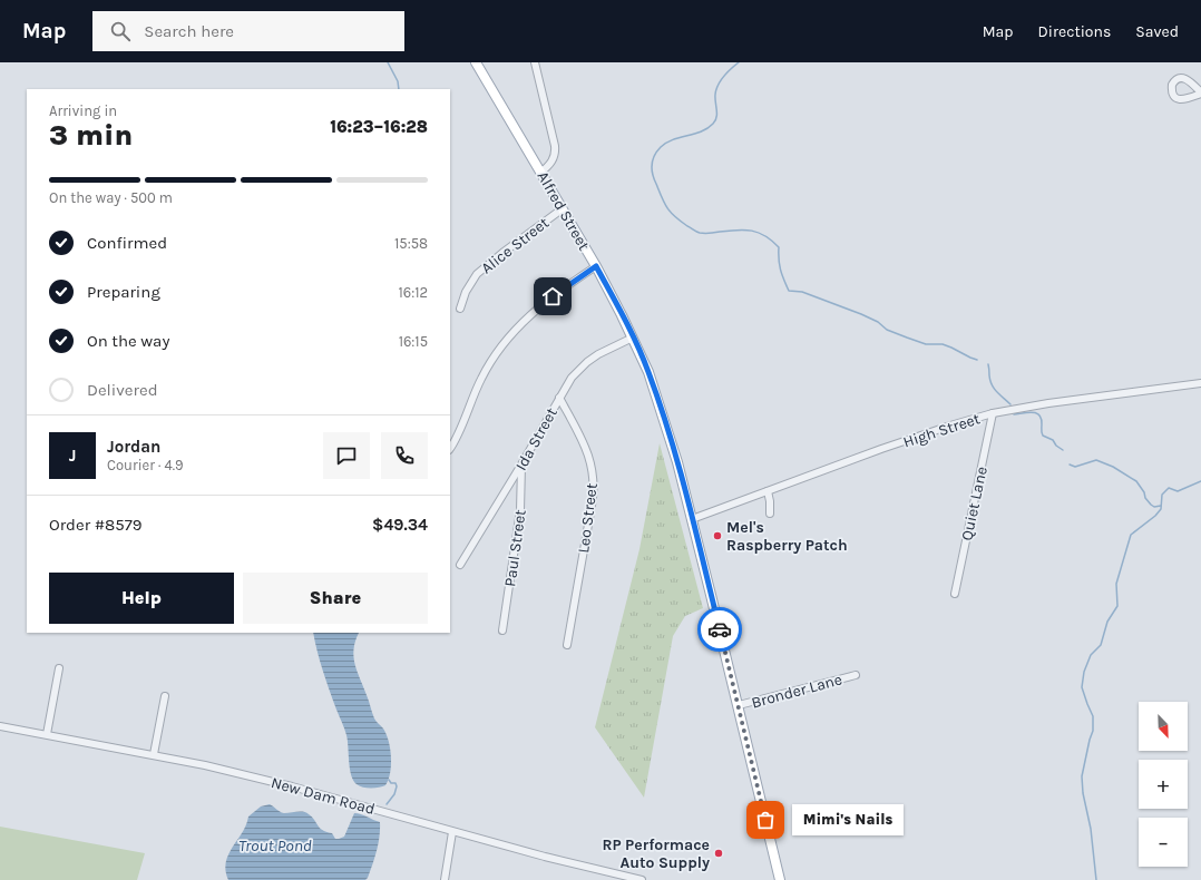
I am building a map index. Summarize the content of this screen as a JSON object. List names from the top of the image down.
{
  "streets": {
    "main road": ["Alfred Street"],
    "street": [
      "Alice Street",
      "High Street",
      "Ida Street",
      "Quiet Lane",
      "Leo Street",
      "Paul Street",
      "Bronder Lane",
      "New Dam Road"
    ]
  },
  "crossings": [
    ["Alfred Street", "Alice Street"],
    ["Alfred Street", "High Street"],
    ["Alfred Street", "Ida Street"],
    ["Alfred Street", "Bronder Lane"],
    ["High Street", "Quiet Lane"],
    ["Ida Street", "Leo Street"],
    ["Ida Street", "Paul Street"]
  ],
  "water": ["Trout Pond"],
  "places": ["Mel's Raspberry Patch", "Mimi's Nails", "RP Performace Auto Supply"],
  "north": "bottom right",
  "page": {
    "header": "Map",
    "search": "Search here",
    "nav": ["Map", "Directions", "Saved"],
    "heading": ["3 min", "Arriving in", "16:23–16:28"],
    "panel": [
      "Jordan",
      "Courier · 4.9",
      "Order #8579",
      "$49.34"
    ],
    "bar": "On the way · 500 m",
    "list": [
      ["Confirmed", "15:58"],
      ["Preparing", "16:12"],
      ["On the way", "16:15"],
      "Delivered"
    ],
    "round": "J",
    "buttons": ["Help", "Share"],
    "map_buttons": ["+", "−"],
    "bubble": "Mimi's Nails"
  }
}
